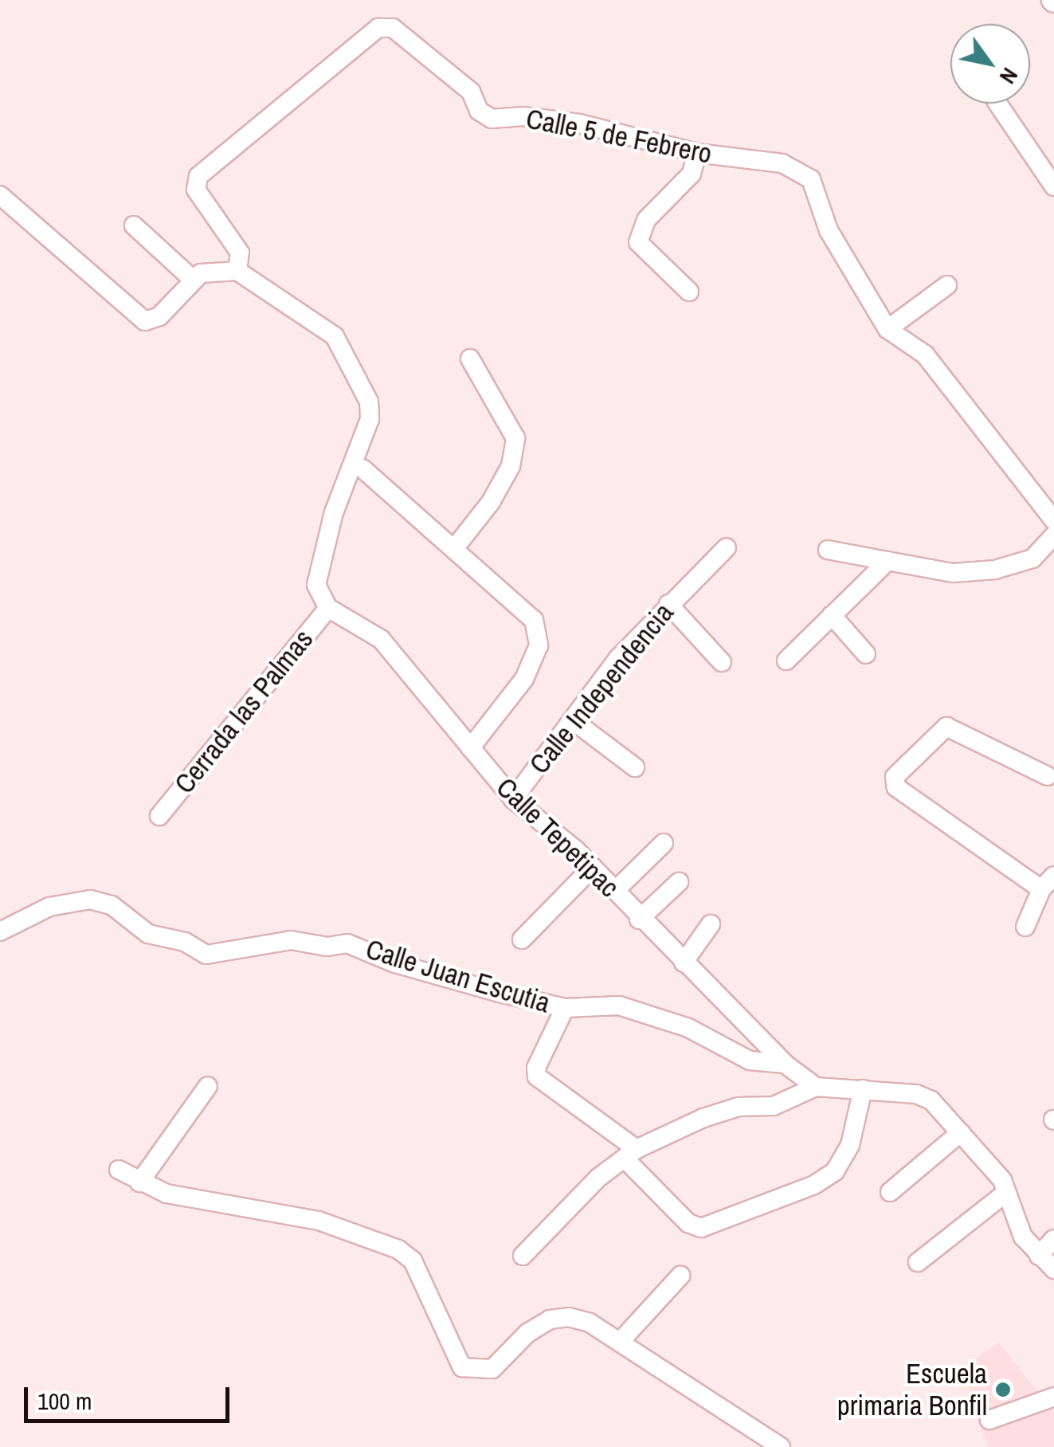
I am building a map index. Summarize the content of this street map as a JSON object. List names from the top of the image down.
{
  "streets": {
    "street": [
      "Calle 5 de Febrero",
      "Calle Independencia",
      "Cerrada las Palmas",
      "Calle Tepetipac",
      "Calle Juan Escutia"
    ]
  },
  "crossings": [
    ["Calle Independencia", "Calle Tepetipac"],
    ["Cerrada las Palmas", "Calle Tepetipac"],
    ["Calle Tepetipac", "Calle Juan Escutia"]
  ],
  "places": ["Escuela primaria Bonfil"],
  "scale_bar": "100 m",
  "north": "bottom right"
}
